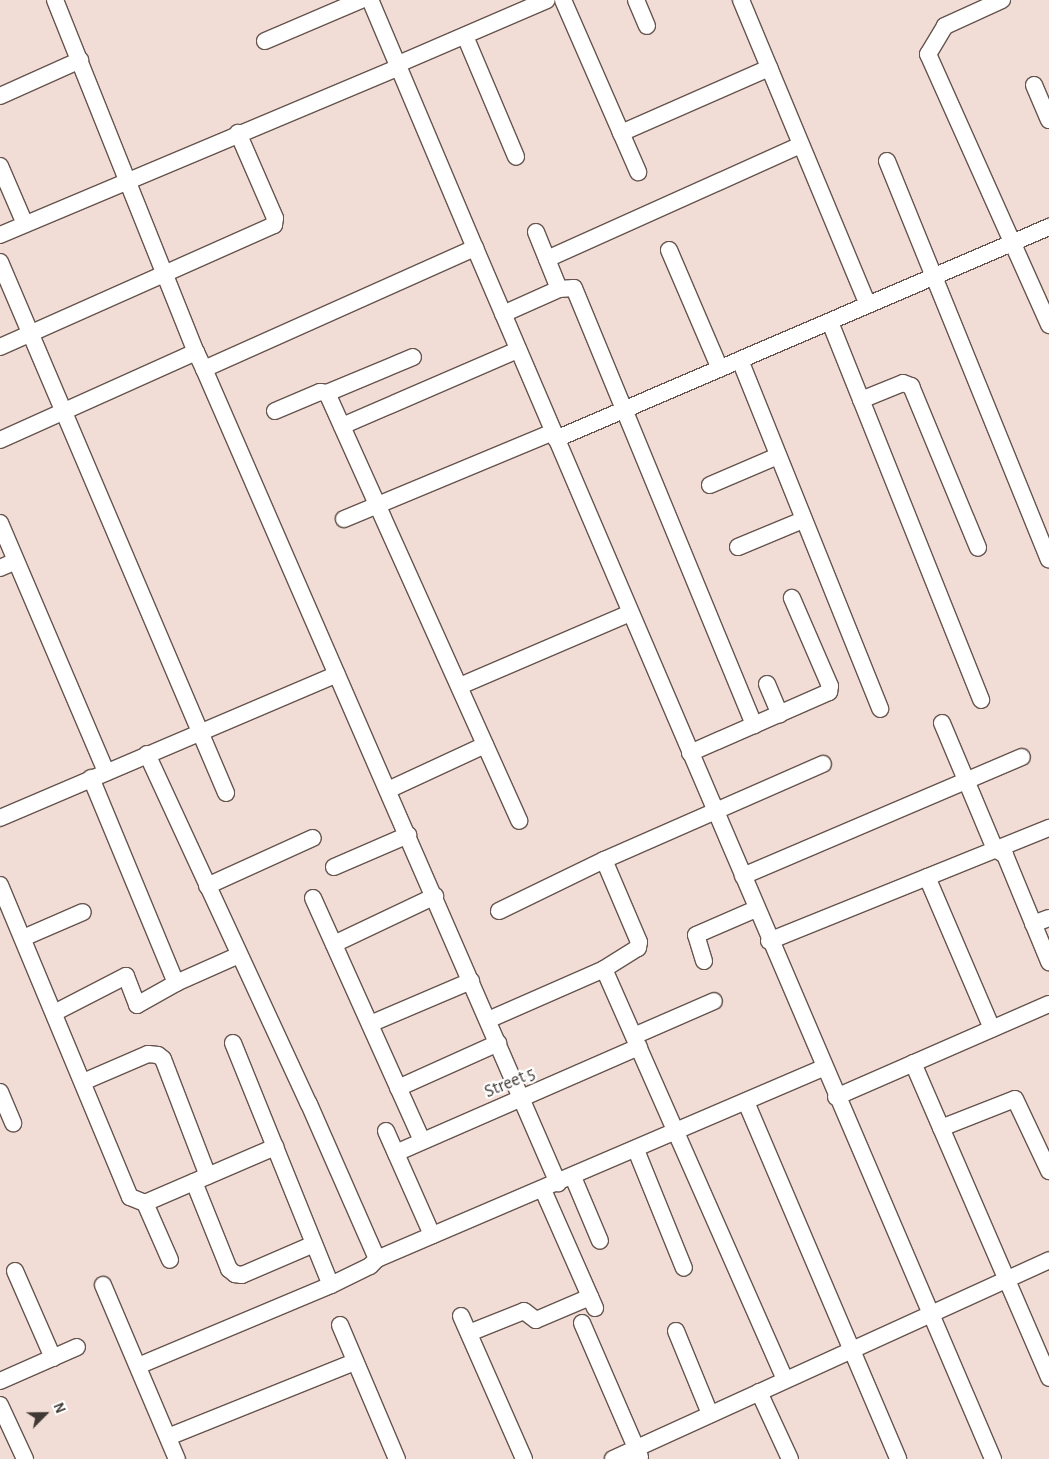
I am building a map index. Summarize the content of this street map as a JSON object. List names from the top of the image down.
{
  "streets": {
    "street": ["Street 5"]
  },
  "north": "top right"
}
